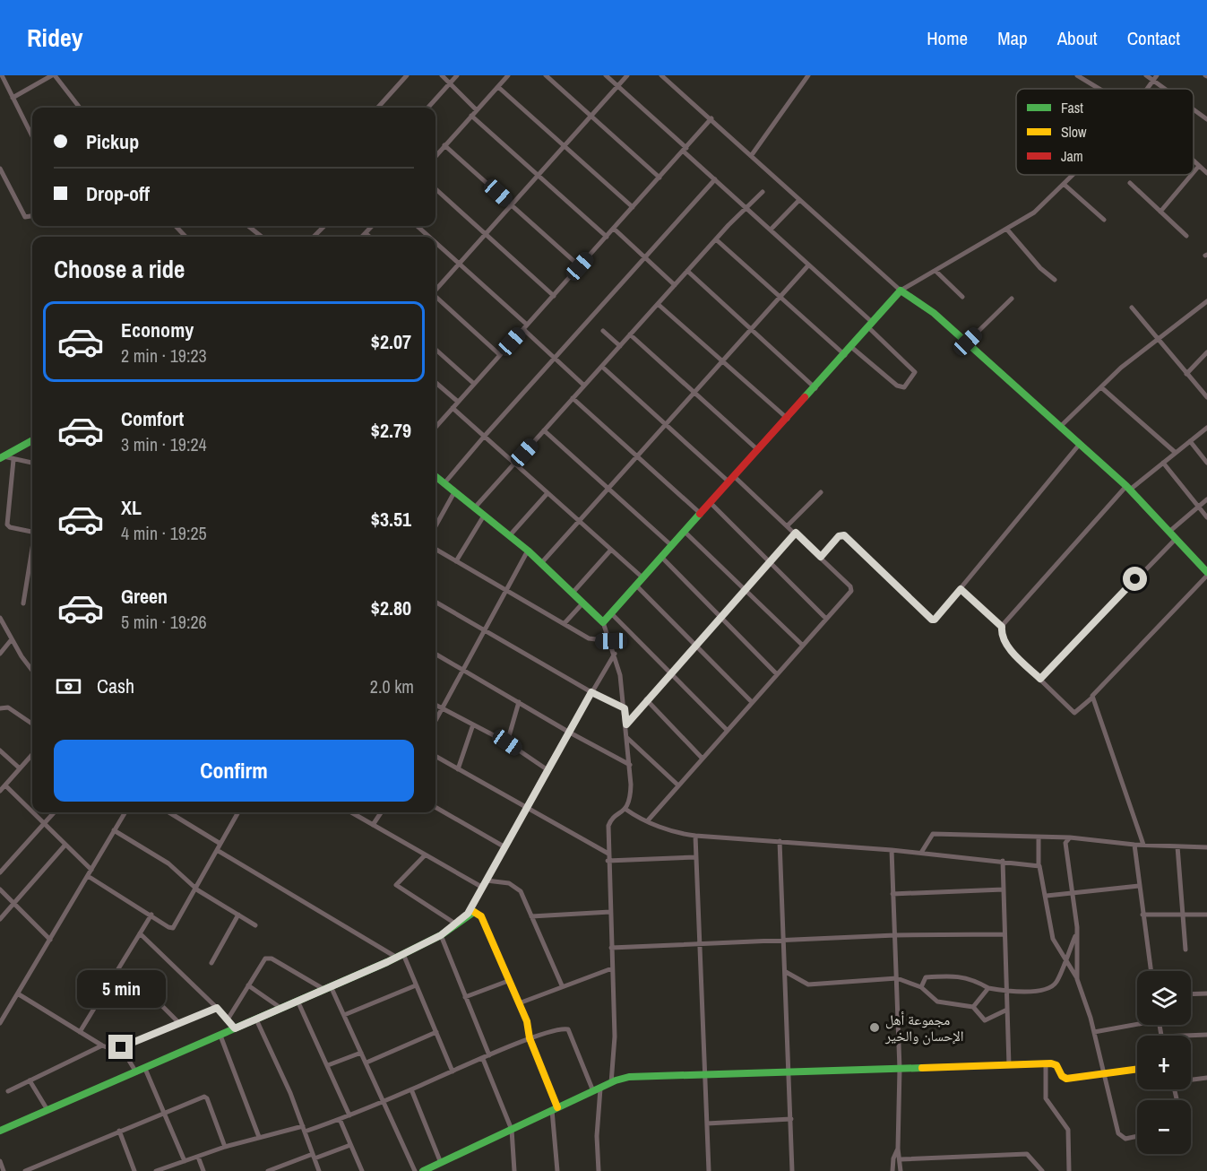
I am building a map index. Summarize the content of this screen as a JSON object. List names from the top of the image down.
{
  "places": ["مجموعة أهل الإحسان والخير"],
  "legend": ["Fast", "Slow", "Jam"],
  "page": {
    "header": "Ridey",
    "nav": [
      "Home",
      "Map",
      "About",
      "Contact"
    ],
    "banner": ["Pickup", "Drop-off"],
    "heading": "Choose a ride",
    "list": [
      {
        "name": "Economy",
        "note": "2 min · 19:23",
        "value": "$2.07"
      },
      {
        "name": "Comfort",
        "note": "3 min · 19:24",
        "value": "$2.79"
      },
      {
        "name": "XL",
        "note": "4 min · 19:25",
        "value": "$3.51"
      },
      {
        "name": "Green",
        "note": "5 min · 19:26",
        "value": "$2.80"
      }
    ],
    "pay": ["Cash", "2.0 km"],
    "buttons": "Confirm",
    "bubble": "5 min",
    "map_buttons": ["+", "−"]
  }
}
